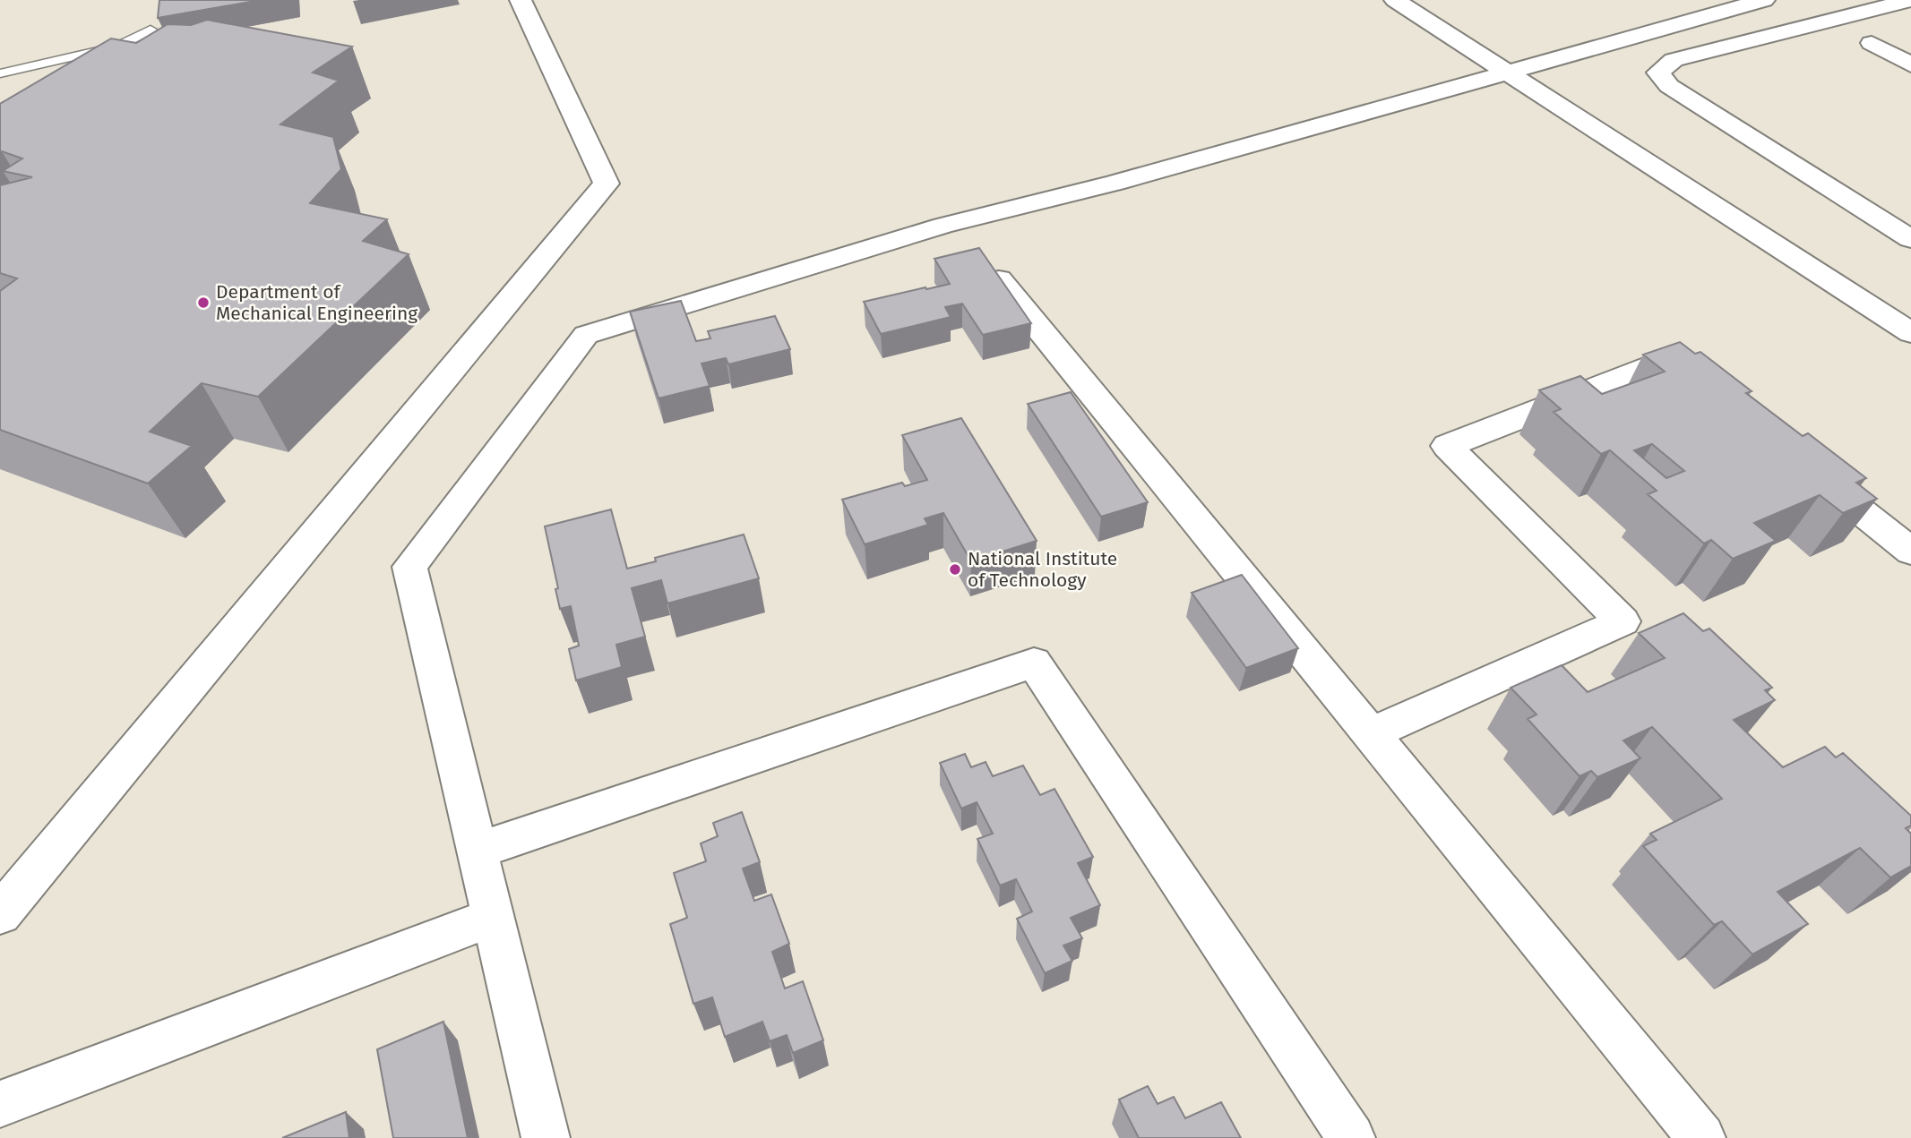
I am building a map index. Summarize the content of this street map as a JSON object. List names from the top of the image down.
{
  "places": ["Department of Mechanical Engineering", "National Institute of Technology"]
}
